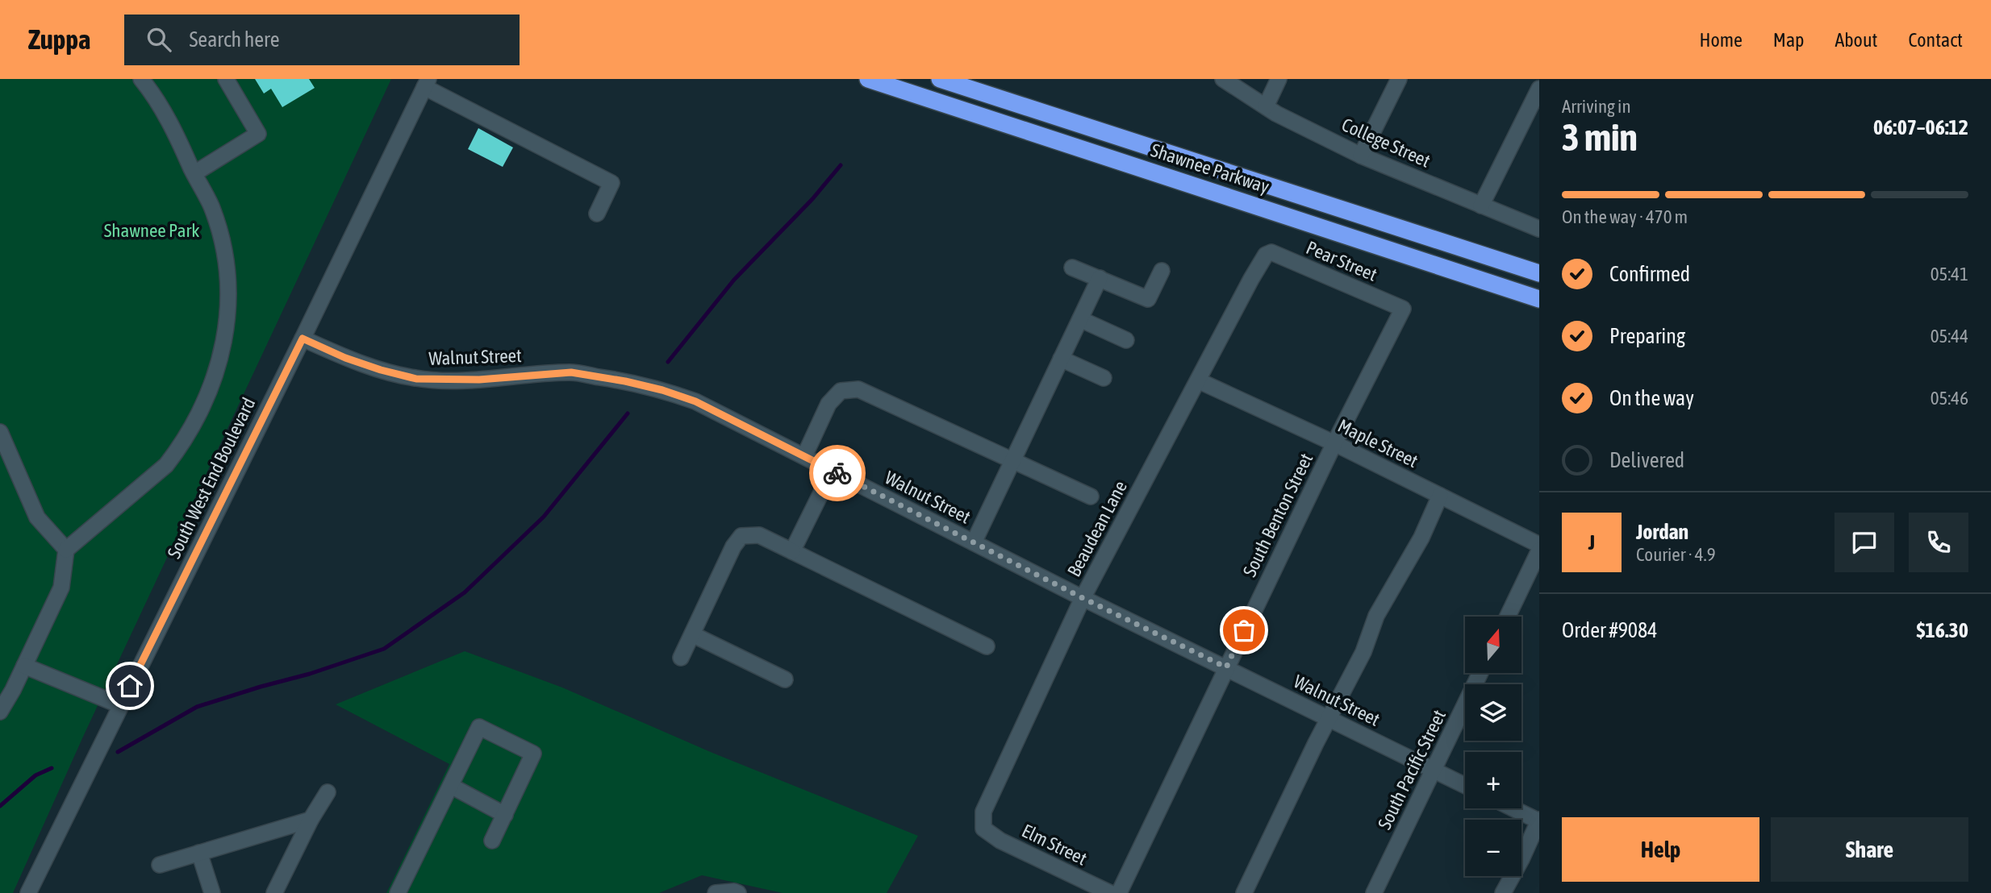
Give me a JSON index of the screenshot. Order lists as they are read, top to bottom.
{
  "streets": {
    "highway": ["Shawnee Parkway"],
    "street": [
      "College Street",
      "Pear Street",
      "Walnut Street",
      "Maple Street",
      "South West End Boulevard",
      "South Benton Street",
      "Beaudean Lane",
      "South Pacific Street",
      "Elm Street"
    ]
  },
  "crossings": [
    ["Pear Street", "South Benton Street"],
    ["Pear Street", "Beaudean Lane"],
    ["Walnut Street", "South West End Boulevard"],
    ["Walnut Street", "South Benton Street"],
    ["Walnut Street", "Beaudean Lane"],
    ["Walnut Street", "South Pacific Street"],
    ["Maple Street", "South Benton Street"],
    ["Maple Street", "Beaudean Lane"],
    ["Beaudean Lane", "Elm Street"]
  ],
  "parks": ["Shawnee Park"],
  "north": "top",
  "page": {
    "header": "Zuppa",
    "search": "Search here",
    "nav": [
      "Home",
      "Map",
      "About",
      "Contact"
    ],
    "heading": ["3 min", "Arriving in", "06:07–06:12"],
    "panel": [
      "Jordan",
      "Courier · 4.9",
      "Order #9084",
      "$16.30"
    ],
    "bar": "On the way · 470 m",
    "list": [
      ["Confirmed", "05:41"],
      ["Preparing", "05:44"],
      ["On the way", "05:46"],
      "Delivered"
    ],
    "round": "J",
    "map_buttons": ["+", "−"],
    "buttons": ["Help", "Share"]
  }
}
